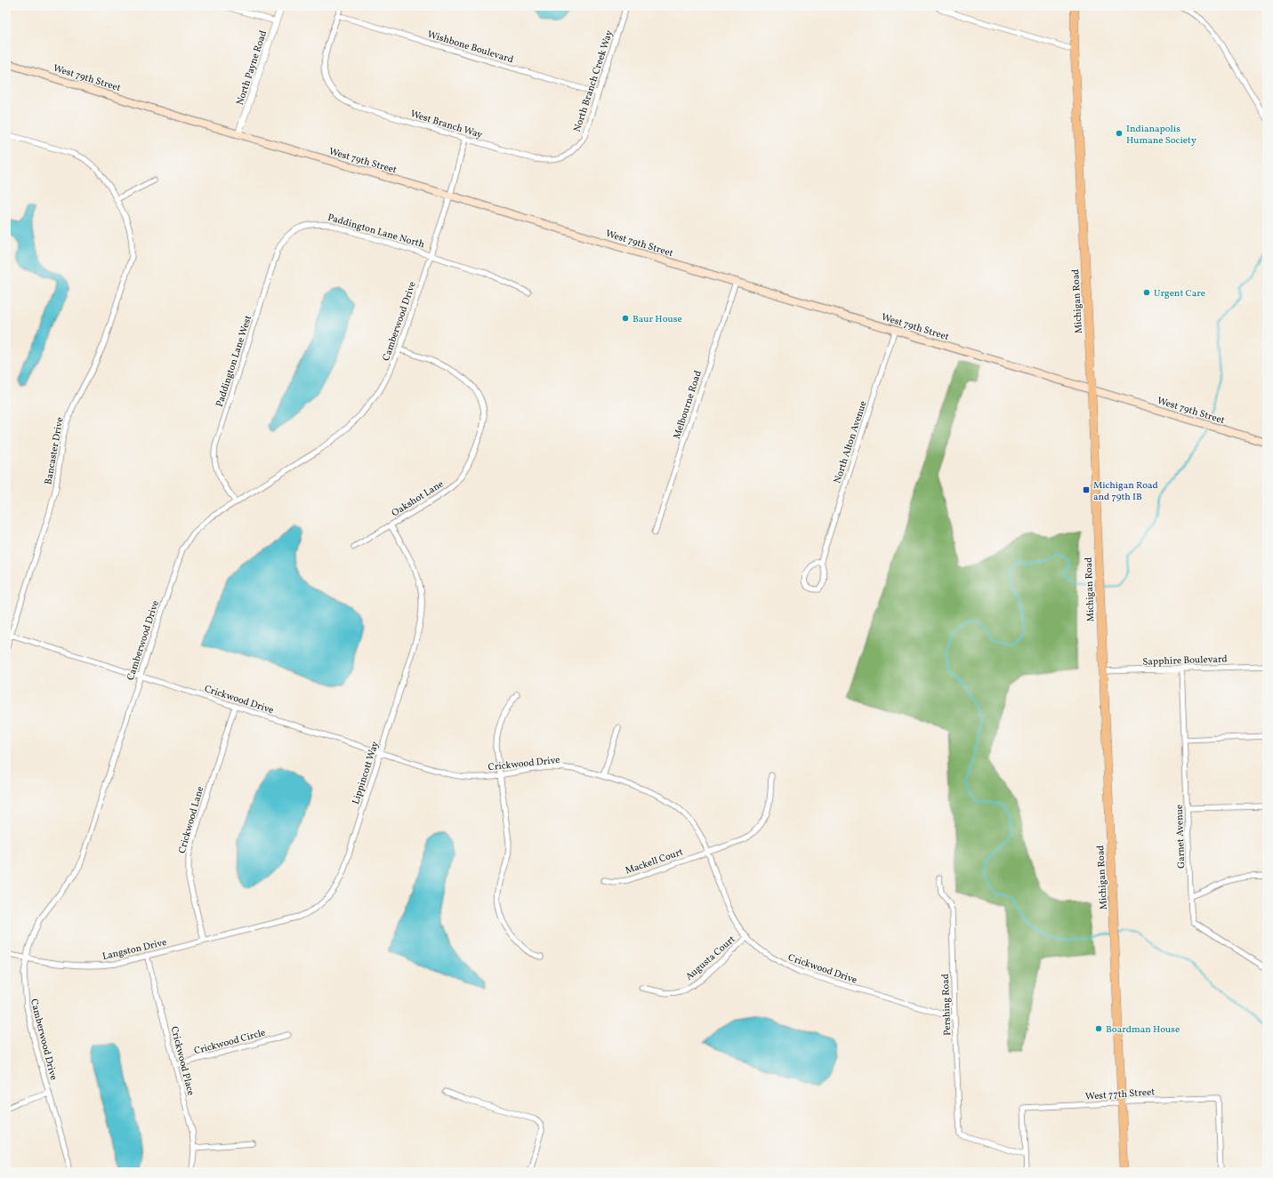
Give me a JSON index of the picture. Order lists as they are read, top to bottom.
{
  "streets": {
    "main road": ["West 79th Street", "Michigan Road"],
    "street": [
      "Wishbone Boulevard",
      "North Payne Road",
      "North Branch Creek Way",
      "West Branch Way",
      "Paddington Lane North",
      "Camberwood Drive",
      "Paddington Lane West",
      "Melbourne Road",
      "North Alton Avenue",
      "Bancaster Drive",
      "Oakshot Lane",
      "Sapphire Boulevard",
      "Crickwood Drive",
      "Lippincott Way",
      "Crickwood Lane",
      "Garnet Avenue",
      "Mackell Court",
      "Langston Drive",
      "Augusta Court",
      "Pershing Road",
      "Crickwood Circle",
      "Crickwood Place",
      "West 77th Street"
    ]
  },
  "crossings": [
    ["Wishbone Boulevard", "North Branch Creek Way"],
    ["Wishbone Boulevard", "West Branch Way"],
    ["North Payne Road", "West 79th Street"],
    ["West 79th Street", "Michigan Road"],
    ["West 79th Street", "Camberwood Drive"],
    ["West 79th Street", "Melbourne Road"],
    ["West 79th Street", "North Alton Avenue"],
    ["North Branch Creek Way", "West Branch Way"],
    ["West Branch Way", "Camberwood Drive"],
    ["Paddington Lane North", "Camberwood Drive"],
    ["Paddington Lane North", "Paddington Lane West"],
    ["Michigan Road", "Sapphire Boulevard"],
    ["Michigan Road", "West 77th Street"],
    ["Camberwood Drive", "Paddington Lane West"],
    ["Camberwood Drive", "Oakshot Lane"],
    ["Camberwood Drive", "Crickwood Drive"],
    ["Camberwood Drive", "Langston Drive"],
    ["Bancaster Drive", "Crickwood Drive"],
    ["Oakshot Lane", "Lippincott Way"],
    ["Sapphire Boulevard", "Garnet Avenue"],
    ["Crickwood Drive", "Lippincott Way"],
    ["Crickwood Drive", "Crickwood Lane"],
    ["Crickwood Drive", "Mackell Court"],
    ["Crickwood Drive", "Augusta Court"],
    ["Crickwood Drive", "Pershing Road"],
    ["Lippincott Way", "Crickwood Lane"],
    ["Lippincott Way", "Langston Drive"],
    ["Crickwood Lane", "Langston Drive"],
    ["Langston Drive", "Crickwood Place"],
    ["Pershing Road", "West 77th Street"],
    ["Crickwood Circle", "Crickwood Place"]
  ],
  "places": {
    "other": [
      "Indianapolis Humane Society",
      "Urgent Care",
      "Baur House",
      "Boardman House"
    ],
    "transit": ["Michigan Road and 79th IB"]
  }
}
